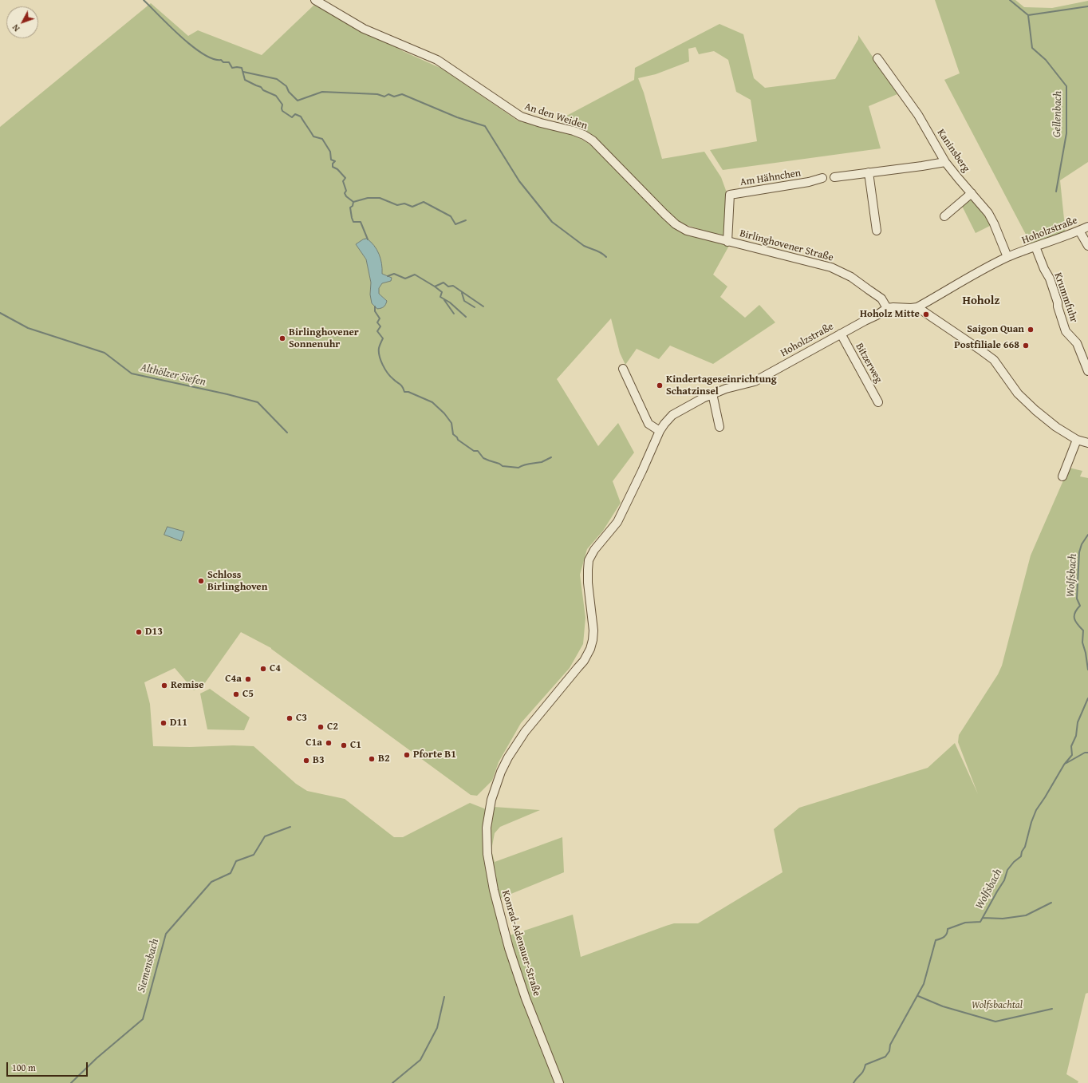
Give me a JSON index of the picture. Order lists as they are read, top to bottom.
{
  "streets": {
    "street": [
      "An den Weiden",
      "Kaninsberg",
      "Am Hähnchen",
      "Hoholzstraße",
      "Birlinghovener Straße",
      "Krummfuhr",
      "Bitzerweg",
      "Konrad-Adenauer-Straße"
    ]
  },
  "crossings": [
    ["An den Weiden", "Am Hähnchen"],
    ["An den Weiden", "Birlinghovener Straße"],
    ["Kaninsberg", "Hoholzstraße"],
    ["Am Hähnchen", "Birlinghovener Straße"],
    ["Hoholzstraße", "Birlinghovener Straße"],
    ["Hoholzstraße", "Krummfuhr"],
    ["Hoholzstraße", "Bitzerweg"],
    ["Hoholzstraße", "Konrad-Adenauer-Straße"]
  ],
  "districts": ["Hoholz"],
  "water": [
    "Gellenbach",
    "Althölzer Siefen",
    "Wolfsbach",
    "Siemensbach"
  ],
  "parks": ["Wolfsbachtal"],
  "places": [
    "Hoholz Mitte",
    "Saigon Quan",
    "Birlinghovener Sonnenuhr",
    "Postfiliale 668",
    "Kindertageseinrichtung Schatzinsel",
    "Schloss Birlinghoven",
    "D13",
    "C4",
    "C4a",
    "Remise",
    "C5",
    "C3",
    "D11",
    "C2",
    "C1a",
    "C1",
    "Pforte B1",
    "B2",
    "B3"
  ],
  "scale_bar": "100 m",
  "north": "bottom left"
}
